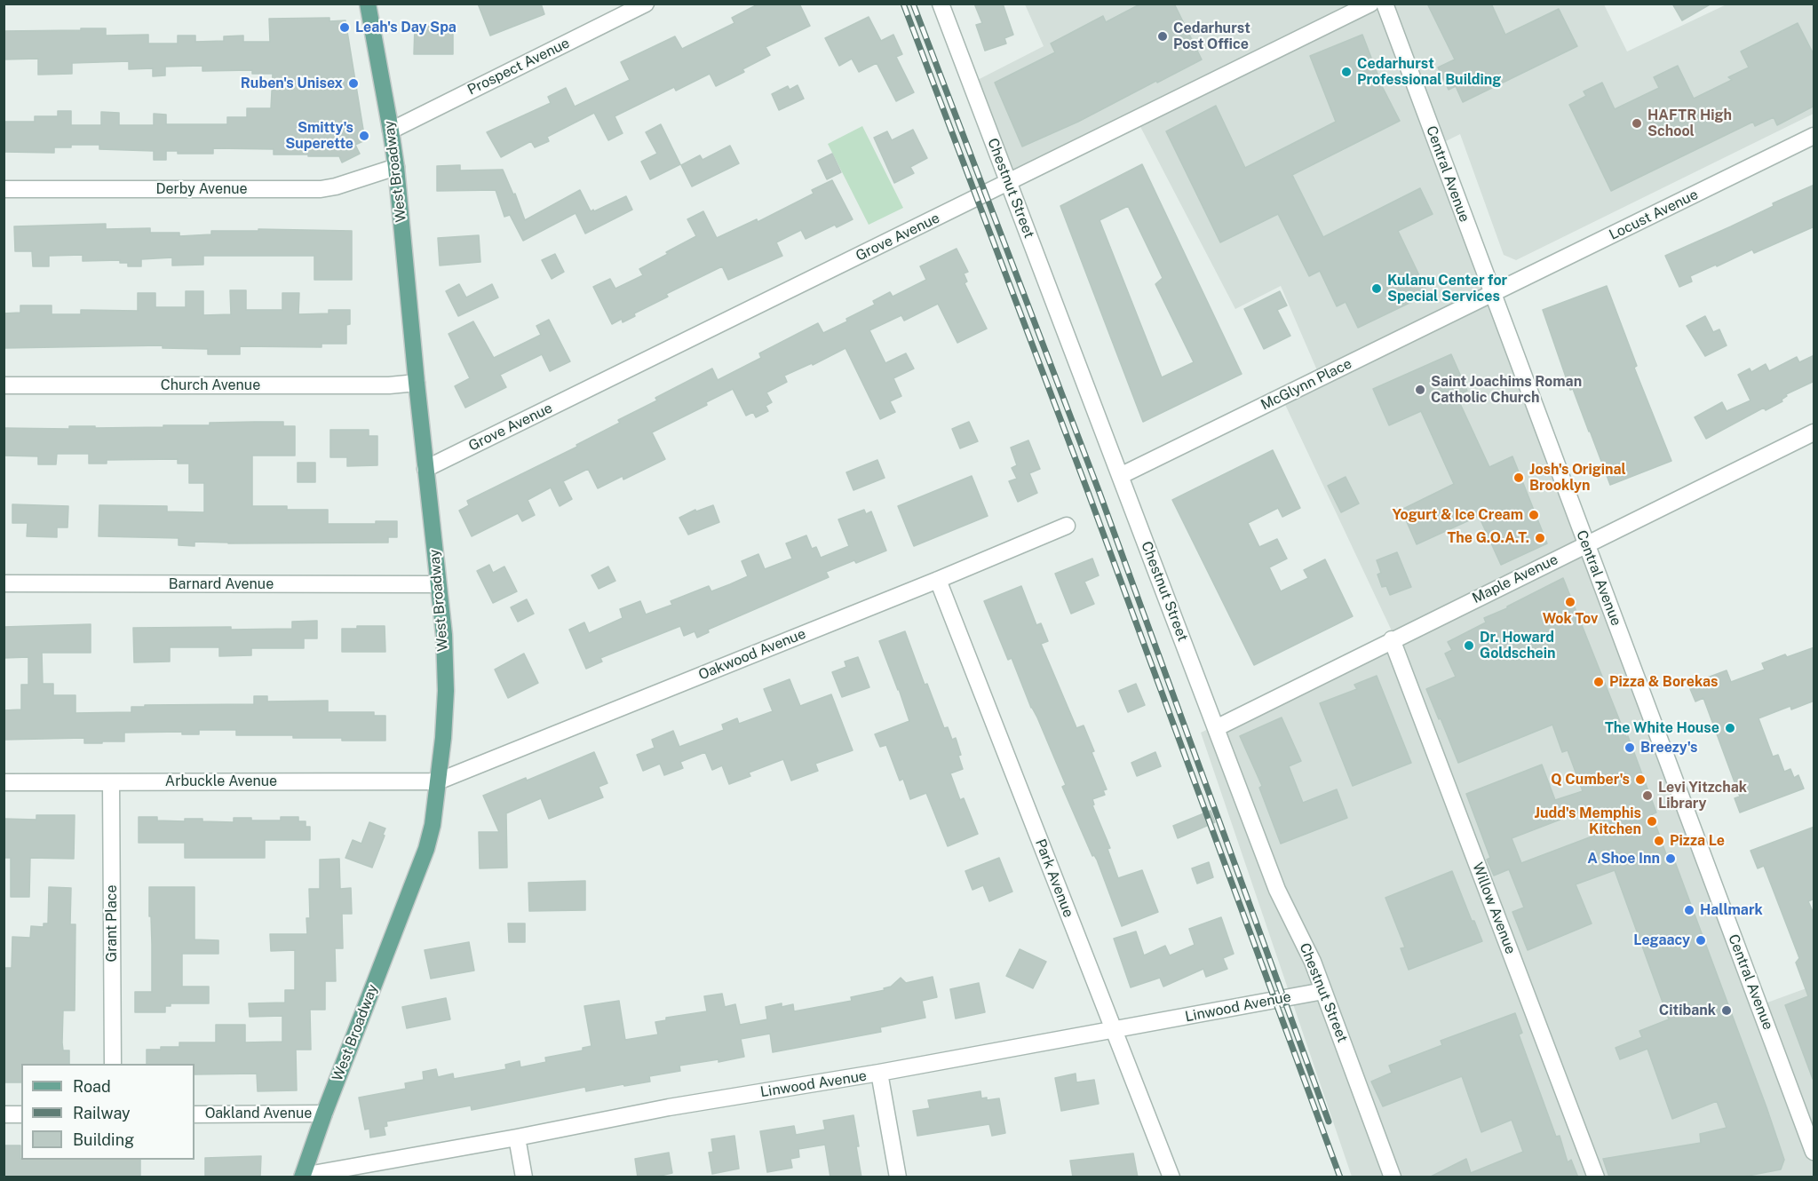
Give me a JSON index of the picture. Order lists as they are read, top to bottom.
{
  "streets": {
    "main road": ["West Broadway"],
    "street": [
      "Prospect Avenue",
      "Central Avenue",
      "Chestnut Street",
      "Derby Avenue",
      "Locust Avenue",
      "Grove Avenue",
      "McGlynn Place",
      "Church Avenue",
      "Maple Avenue",
      "Barnard Avenue",
      "Oakwood Avenue",
      "Arbuckle Avenue",
      "Park Avenue",
      "Willow Avenue",
      "Grant Place",
      "Linwood Avenue",
      "Oakland Avenue"
    ]
  },
  "crossings": [
    ["Prospect Avenue", "West Broadway"],
    ["West Broadway", "Derby Avenue"],
    ["West Broadway", "Grove Avenue"],
    ["West Broadway", "Church Avenue"],
    ["West Broadway", "Barnard Avenue"],
    ["West Broadway", "Oakwood Avenue"],
    ["West Broadway", "Arbuckle Avenue"],
    ["West Broadway", "Linwood Avenue"],
    ["West Broadway", "Oakland Avenue"],
    ["Central Avenue", "Locust Avenue"],
    ["Central Avenue", "McGlynn Place"],
    ["Central Avenue", "Maple Avenue"],
    ["Chestnut Street", "Grove Avenue"],
    ["Chestnut Street", "McGlynn Place"],
    ["Chestnut Street", "Maple Avenue"],
    ["Chestnut Street", "Linwood Avenue"],
    ["Locust Avenue", "McGlynn Place"],
    ["Maple Avenue", "Willow Avenue"],
    ["Oakwood Avenue", "Arbuckle Avenue"],
    ["Oakwood Avenue", "Park Avenue"],
    ["Arbuckle Avenue", "Grant Place"],
    ["Park Avenue", "Linwood Avenue"]
  ],
  "places": [
    "Leah's Day Spa",
    "Cedarhurst Post Office",
    "Cedarhurst Professional Building",
    "Ruben's Unisex",
    "HAFTR High School",
    "Smitty's Superette",
    "Kulanu Center for Special Services",
    "Saint Joachims Roman Catholic Church",
    "Josh's Original Brooklyn",
    "Yogurt & Ice Cream",
    "The G.O.A.T.",
    "Wok Tov",
    "Dr. Howard Goldschein",
    "Pizza & Borekas",
    "The White House",
    "Breezy's",
    "Q Cumber's",
    "Levi Yitzchak Library",
    "Judd's Memphis Kitchen",
    "Pizza Le",
    "A Shoe Inn",
    "Hallmark",
    "Legaacy",
    "Citibank"
  ],
  "legend": ["Road", "Railway", "Building"]
}
